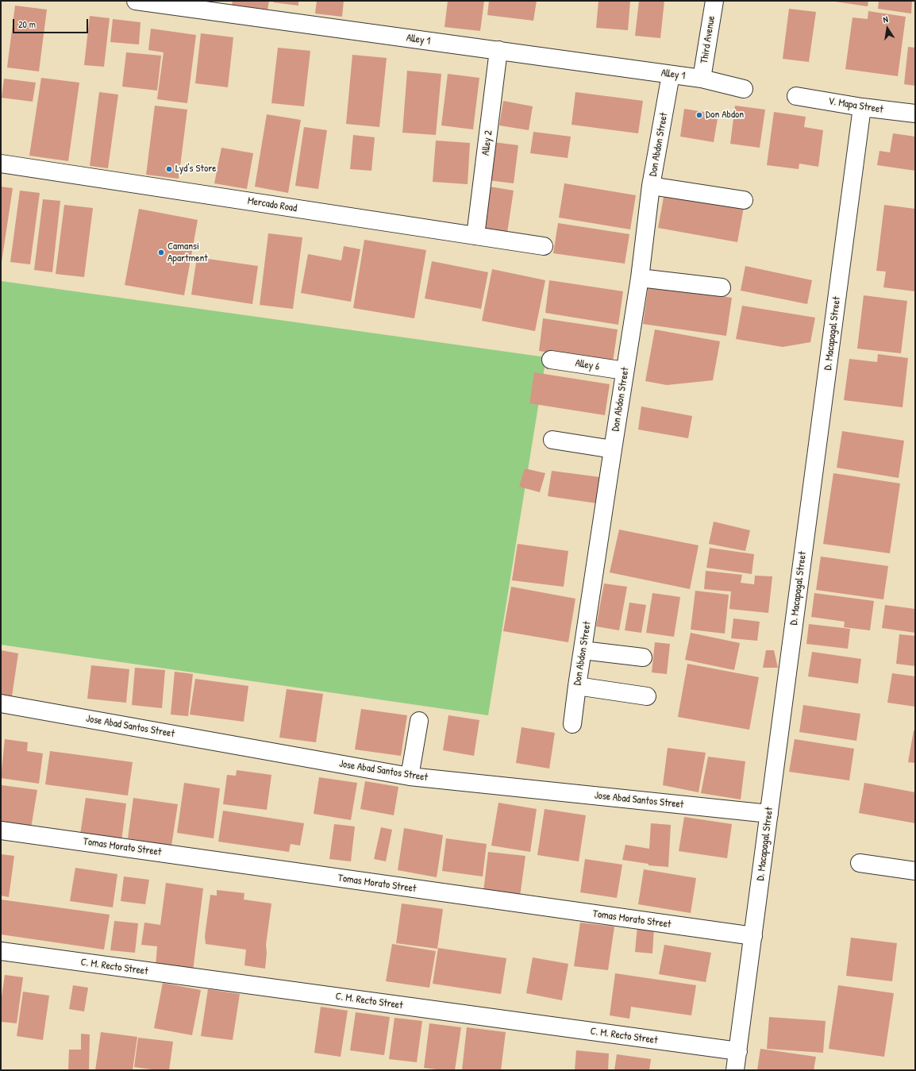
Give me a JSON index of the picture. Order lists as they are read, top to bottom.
{
  "streets": {
    "street": [
      "Alley 1",
      "Third Avenue",
      "V. Mapa Street",
      "Alley 2",
      "Don Abdon Street",
      "Mercado Road",
      "D. Macapagal Street",
      "Alley 6",
      "Jose Abad Santos Street",
      "Tomas Morato Street",
      "C. M. Recto Street"
    ]
  },
  "crossings": [
    ["Alley 1", "Third Avenue"],
    ["Alley 1", "Alley 2"],
    ["Alley 1", "Don Abdon Street"],
    ["V. Mapa Street", "D. Macapagal Street"],
    ["Alley 2", "Mercado Road"],
    ["Don Abdon Street", "Alley 6"],
    ["D. Macapagal Street", "Jose Abad Santos Street"],
    ["D. Macapagal Street", "Tomas Morato Street"],
    ["D. Macapagal Street", "C. M. Recto Street"]
  ],
  "places": ["Don Abdon", "Lyd's Store", "Camansi Apartment"],
  "scale_bar": "20 m",
  "north": "top"
}
